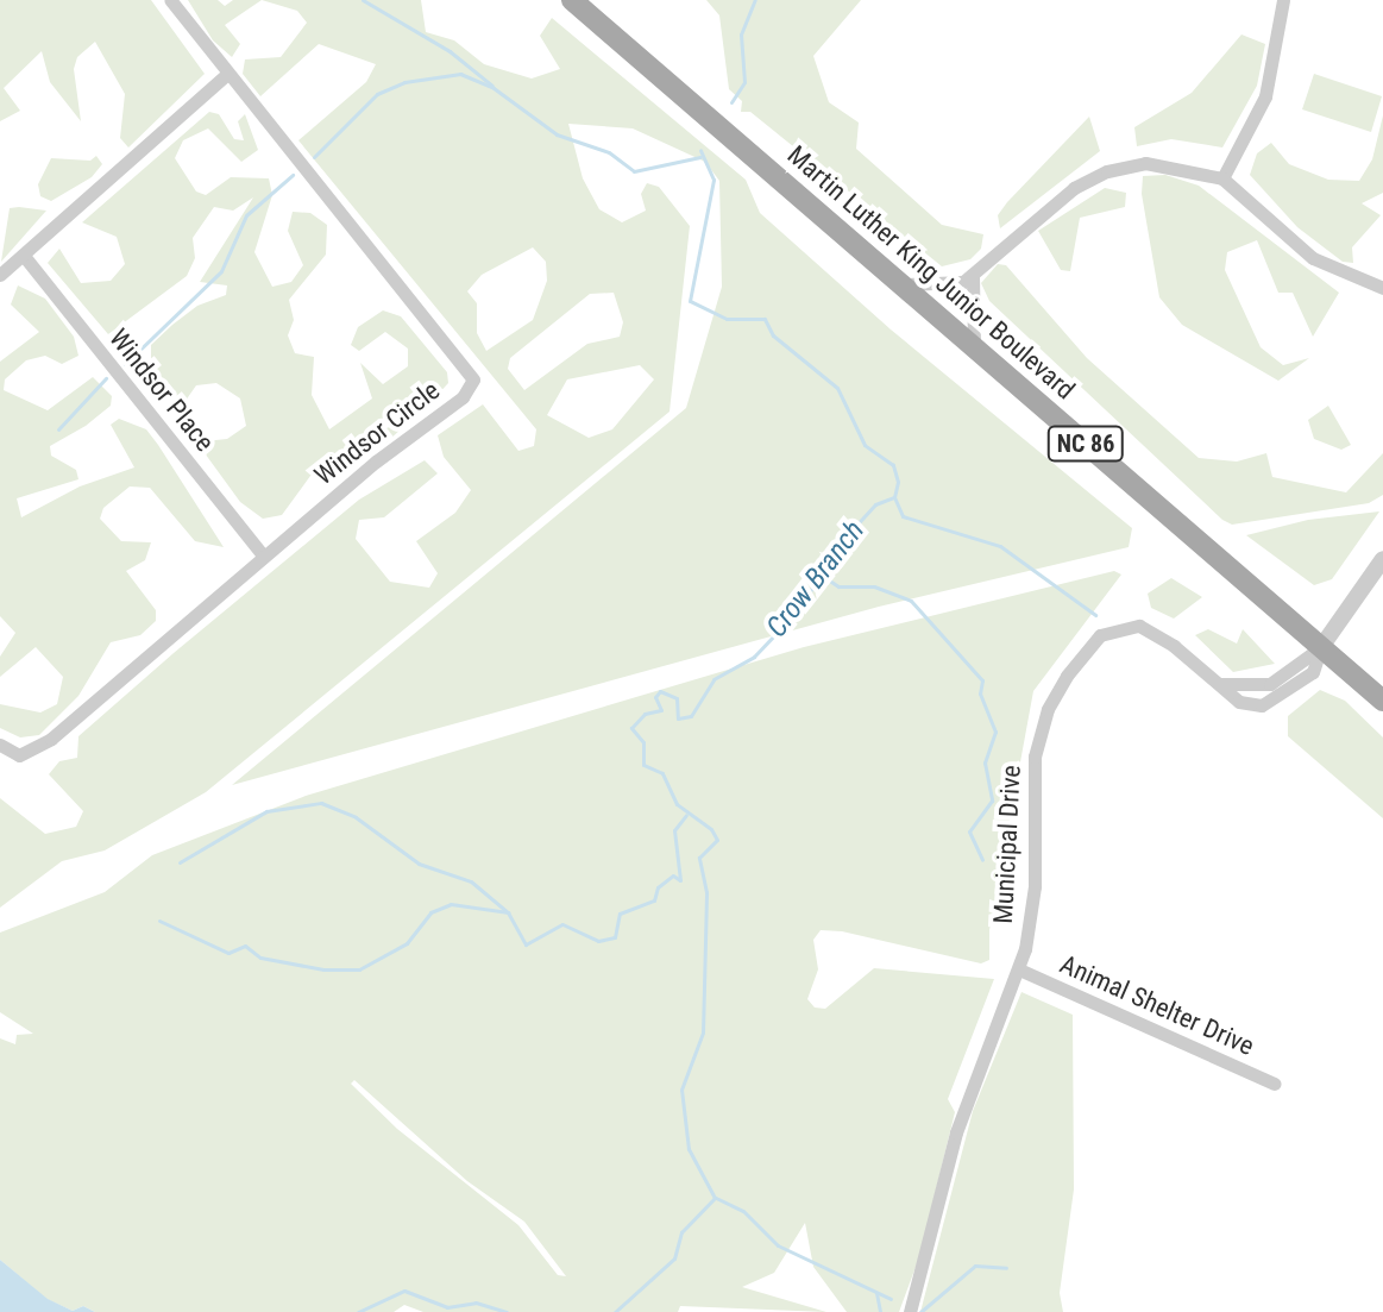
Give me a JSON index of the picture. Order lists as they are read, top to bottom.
{
  "streets": {
    "main road": ["Martin Luther King Junior Boulevard", "NC 86"],
    "street": [
      "Windsor Place",
      "Windsor Circle",
      "Municipal Drive",
      "Animal Shelter Drive"
    ]
  },
  "crossings": [
    ["Martin Luther King Junior Boulevard", "Municipal Drive"],
    ["Windsor Place", "Windsor Circle"],
    ["Municipal Drive", "Animal Shelter Drive"]
  ],
  "water": ["Crow Branch"]
}
